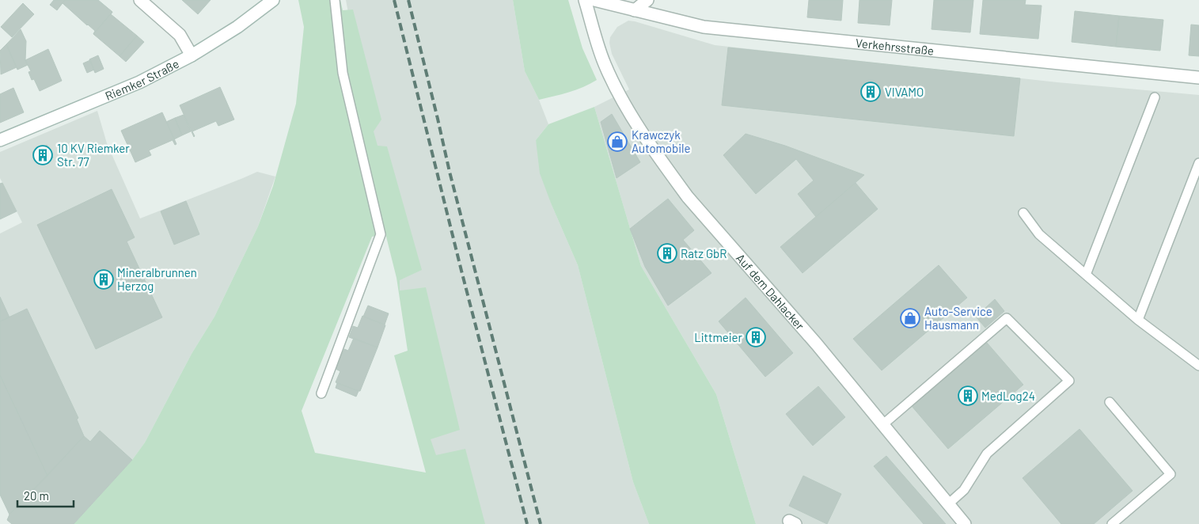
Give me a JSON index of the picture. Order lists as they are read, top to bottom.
{
  "streets": {
    "street": ["Verkehrsstraße", "Riemker Straße", "Auf dem Dahlacker"]
  },
  "places": {
    "building": [
      "VIVAMO",
      "10 KV Riemker Str. 77",
      "Ratz GbR",
      "Mineralbrunnen Herzog",
      "Littmeier",
      "MedLog24"
    ],
    "shop": ["Krawczyk Automobile", "Auto-Service Hausmann"]
  },
  "scale_bar": "20 m"
}
